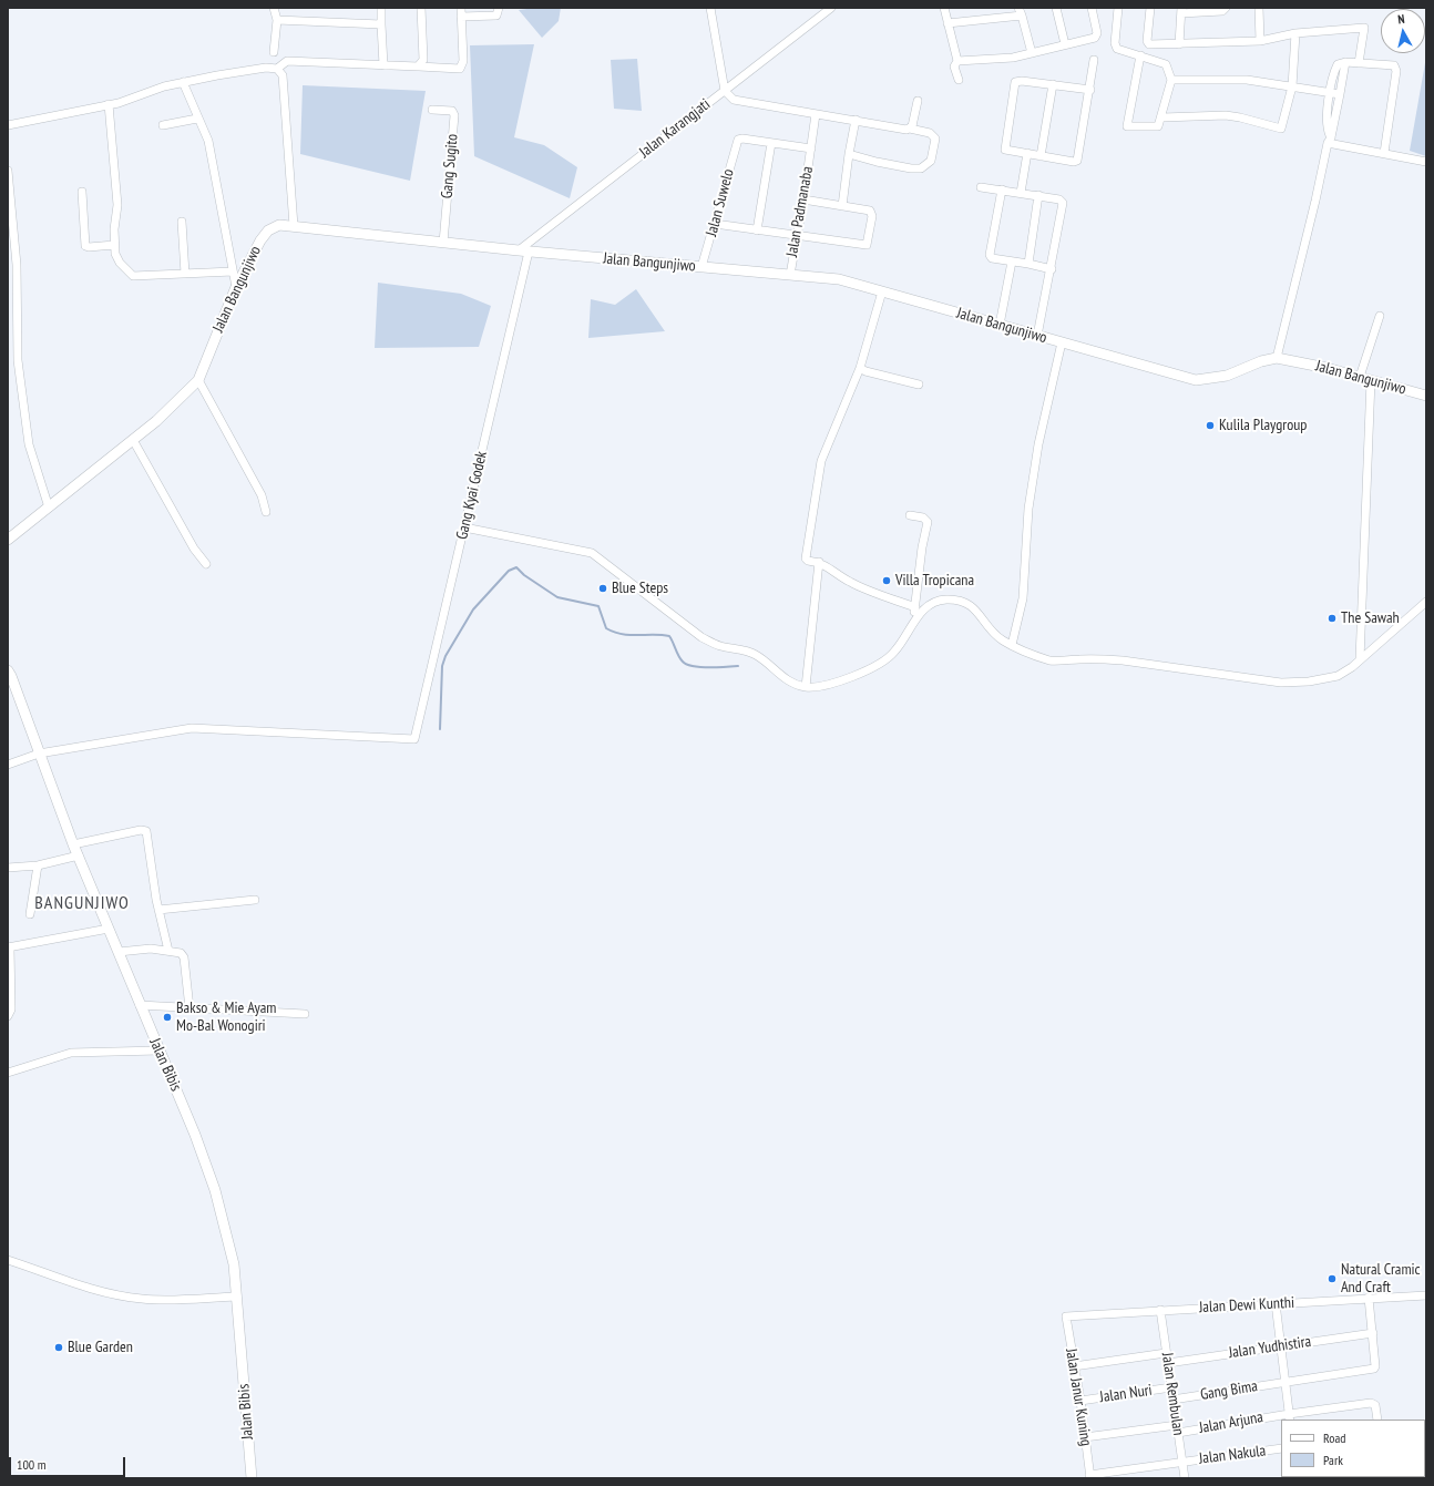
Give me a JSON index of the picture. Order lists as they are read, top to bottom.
{
  "streets": {
    "main road": ["Jalan Bangunjiwo", "Jalan Bibis"],
    "street": [
      "Jalan Karangjati",
      "Gang Sugito",
      "Jalan Suwelo",
      "Jalan Padmanaba",
      "Gang Kyai Godek",
      "Jalan Dewi Kunthi",
      "Jalan Yudhistira",
      "Gang Bima",
      "Jalan Nuri",
      "Jalan Rembulan",
      "Jalan Janur Kuning",
      "Jalan Arjuna",
      "Jalan Nakula"
    ]
  },
  "crossings": [
    ["Jalan Karangjati", "Jalan Bangunjiwo"],
    ["Jalan Karangjati", "Gang Kyai Godek"],
    ["Gang Sugito", "Jalan Bangunjiwo"],
    ["Jalan Suwelo", "Jalan Bangunjiwo"],
    ["Jalan Padmanaba", "Jalan Bangunjiwo"],
    ["Jalan Bangunjiwo", "Gang Kyai Godek"],
    ["Gang Kyai Godek", "Jalan Bibis"],
    ["Jalan Dewi Kunthi", "Jalan Rembulan"],
    ["Jalan Dewi Kunthi", "Jalan Janur Kuning"],
    ["Jalan Yudhistira", "Gang Bima"],
    ["Jalan Yudhistira", "Jalan Rembulan"],
    ["Gang Bima", "Jalan Rembulan"],
    ["Jalan Nuri", "Jalan Rembulan"],
    ["Jalan Nuri", "Jalan Janur Kuning"],
    ["Jalan Rembulan", "Jalan Arjuna"],
    ["Jalan Rembulan", "Jalan Nakula"],
    ["Jalan Janur Kuning", "Jalan Arjuna"],
    ["Jalan Janur Kuning", "Jalan Nakula"]
  ],
  "districts": ["BANGUNJIWO"],
  "places": [
    "Kulila Playgroup",
    "Villa Tropicana",
    "Blue Steps",
    "The Sawah",
    "Bakso & Mie Ayam Mo-Bal Wonogiri",
    "Natural Cramic And Craft",
    "Blue Garden"
  ],
  "legend": ["Road", "Park"],
  "scale_bar": "100 m",
  "north": "top"
}
